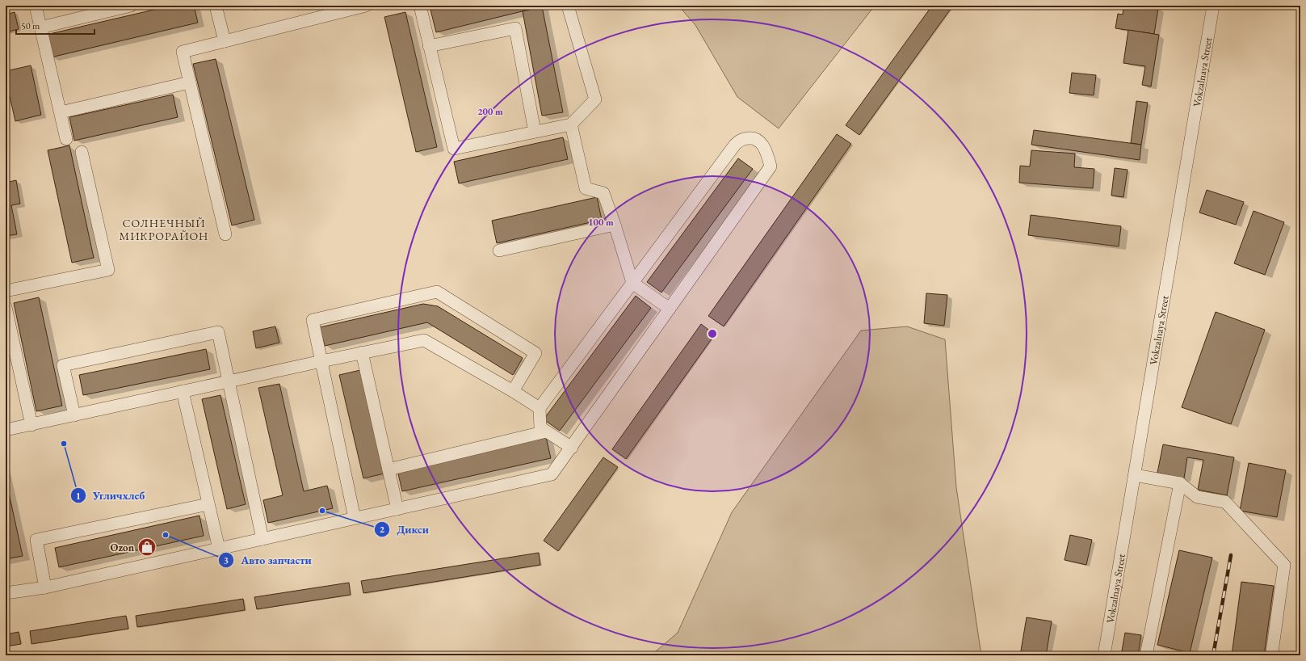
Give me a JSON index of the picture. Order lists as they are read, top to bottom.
{
  "streets": {
    "street": ["Vokzalnaya Street"]
  },
  "districts": ["СОЛНЕЧНЫЙ МИКРОРАЙОН"],
  "places": {
    "other": ["Угличхлеб", "Дикси", "Авто запчасти"],
    "shop": ["Ozon"]
  },
  "scale_bar": "50 m",
  "rings": ["200 m", "100 m"]
}
